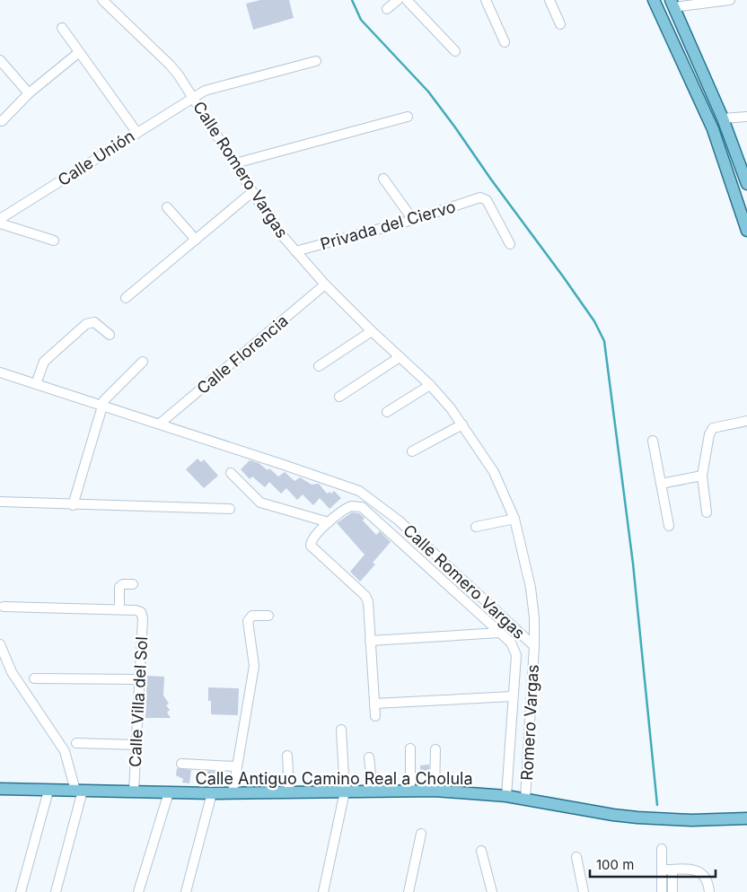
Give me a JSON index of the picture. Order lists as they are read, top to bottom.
{
  "streets": {
    "main road": ["Calle Antiguo Camino Real a Cholula"],
    "street": [
      "Calle Unión",
      "Calle Romero Vargas",
      "Privada del Ciervo",
      "Calle Florencia",
      "Calle Villa del Sol",
      "Romero Vargas"
    ]
  },
  "crossings": [
    ["Calle Unión", "Calle Romero Vargas"],
    ["Calle Romero Vargas", "Privada del Ciervo"],
    ["Calle Romero Vargas", "Calle Florencia"],
    ["Calle Romero Vargas", "Romero Vargas"],
    ["Calle Villa del Sol", "Calle Antiguo Camino Real a Cholula"],
    ["Romero Vargas", "Calle Antiguo Camino Real a Cholula"]
  ],
  "scale_bar": "100 m"
}
